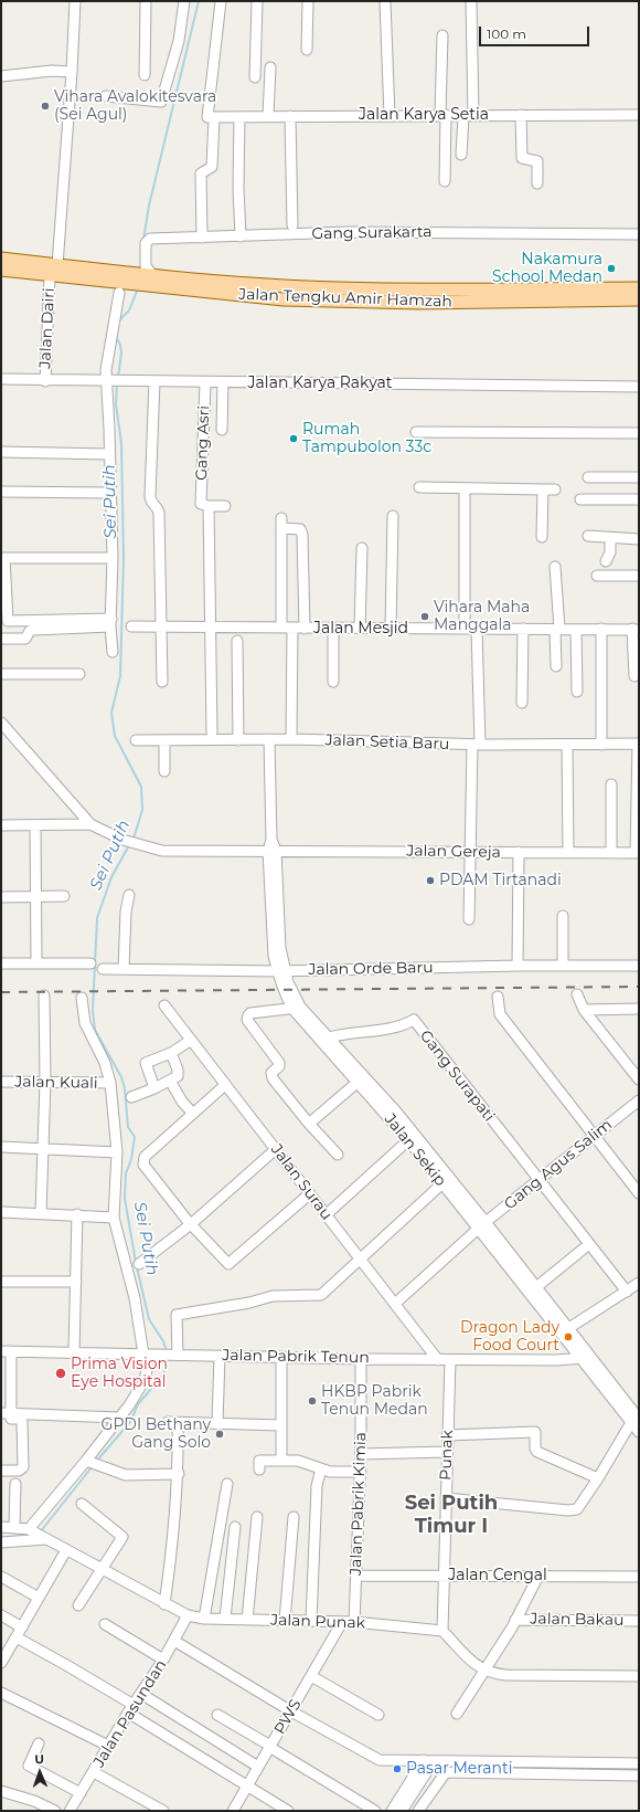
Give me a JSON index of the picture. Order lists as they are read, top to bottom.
{
  "streets": {
    "main road": ["Jalan Tengku Amir Hamzah"],
    "street": [
      "Jalan Karya Setia",
      "Gang Surakarta",
      "Jalan Dairi",
      "Jalan Karya Rakyat",
      "Gang Asri",
      "Jalan Mesjid",
      "Jalan Setia Baru",
      "Jalan Gereja",
      "Jalan Orde Baru",
      "Gang Surapati",
      "Jalan Kuali",
      "Jalan Sekip",
      "Gang Agus Salim",
      "Jalan Surau",
      "Jalan Pabrik Tenun",
      "Punak",
      "Jalan Pabrik Kimia",
      "Jalan Cengal",
      "Jalan Bakau",
      "Jalan Punak",
      "Jalan Pasundan",
      "PWS"
    ]
  },
  "crossings": [
    ["Gang Surakarta", "Jalan Tengku Amir Hamzah"],
    ["Jalan Tengku Amir Hamzah", "Jalan Dairi"],
    ["Jalan Dairi", "Jalan Karya Rakyat"],
    ["Jalan Karya Rakyat", "Gang Asri"],
    ["Gang Asri", "Jalan Mesjid"],
    ["Jalan Setia Baru", "Jalan Sekip"],
    ["Jalan Gereja", "Jalan Sekip"],
    ["Jalan Orde Baru", "Jalan Sekip"],
    ["Gang Surapati", "Jalan Sekip"],
    ["Gang Surapati", "Gang Agus Salim"],
    ["Jalan Sekip", "Gang Agus Salim"],
    ["Jalan Sekip", "Jalan Pabrik Tenun"],
    ["Gang Agus Salim", "Jalan Surau"],
    ["Jalan Surau", "Jalan Pabrik Tenun"],
    ["Jalan Pabrik Tenun", "Punak"],
    ["Jalan Pabrik Tenun", "Jalan Pabrik Kimia"],
    ["Punak", "Jalan Cengal"],
    ["Punak", "Jalan Punak"],
    ["Jalan Pabrik Kimia", "Jalan Cengal"],
    ["Jalan Pabrik Kimia", "Jalan Punak"],
    ["Jalan Punak", "Jalan Pasundan"],
    ["Jalan Punak", "PWS"]
  ],
  "districts": ["Sei Putih Timur I"],
  "water": ["Sei Putih"],
  "places": [
    "Vihara Avalokitesvara (Sei Agul)",
    "Nakamura School Medan",
    "Rumah Tampubolon 33c",
    "Vihara Maha Manggala",
    "PDAM Tirtanadi",
    "Dragon Lady Food Court",
    "Prima Vision Eye Hospital",
    "HKBP Pabrik Tenun Medan",
    "GPDI Bethany Gang Solo",
    "Pasar Meranti"
  ],
  "scale_bar": "100 m",
  "north": "top"
}
